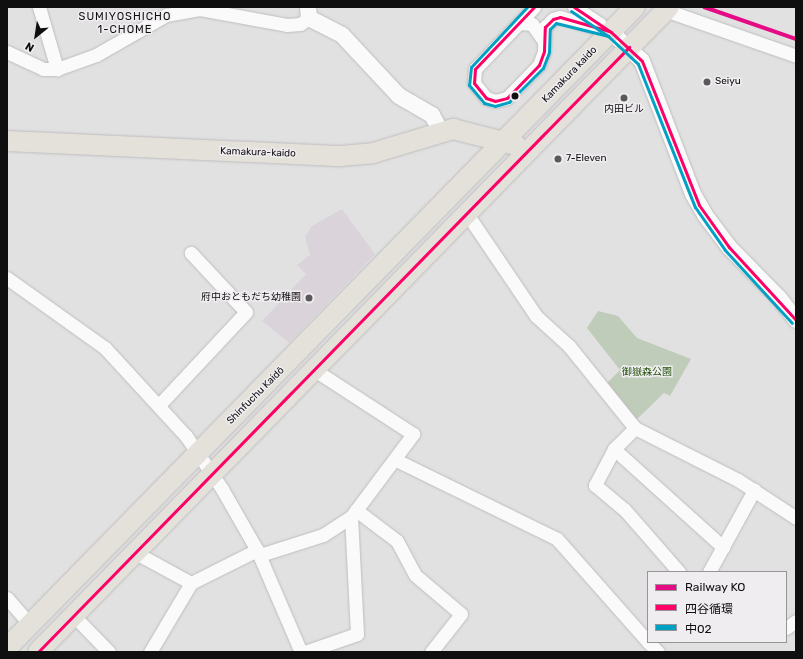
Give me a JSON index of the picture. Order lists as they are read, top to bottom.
{
  "streets": {
    "main road": ["Kamakura kaido", "Kamakura-kaido", "Shinfuchu Kaidō"]
  },
  "crossings": [
    ["Kamakura kaido", "Kamakura-kaido"],
    ["Kamakura kaido", "Shinfuchu Kaidō"],
    ["Kamakura-kaido", "Shinfuchu Kaidō"]
  ],
  "districts": ["SUMIYOSHICHO 1-CHOME"],
  "parks": ["御嶽森公園"],
  "places": [
    "Seiyu",
    "内田ビル",
    "7-Eleven",
    "府中おともだち幼稚園"
  ],
  "lines": ["rail line KO", "transit line 四谷循環", "transit line 中02"],
  "legend": ["Railway KO", "四谷循環", "中02"],
  "north": "bottom left"
}
